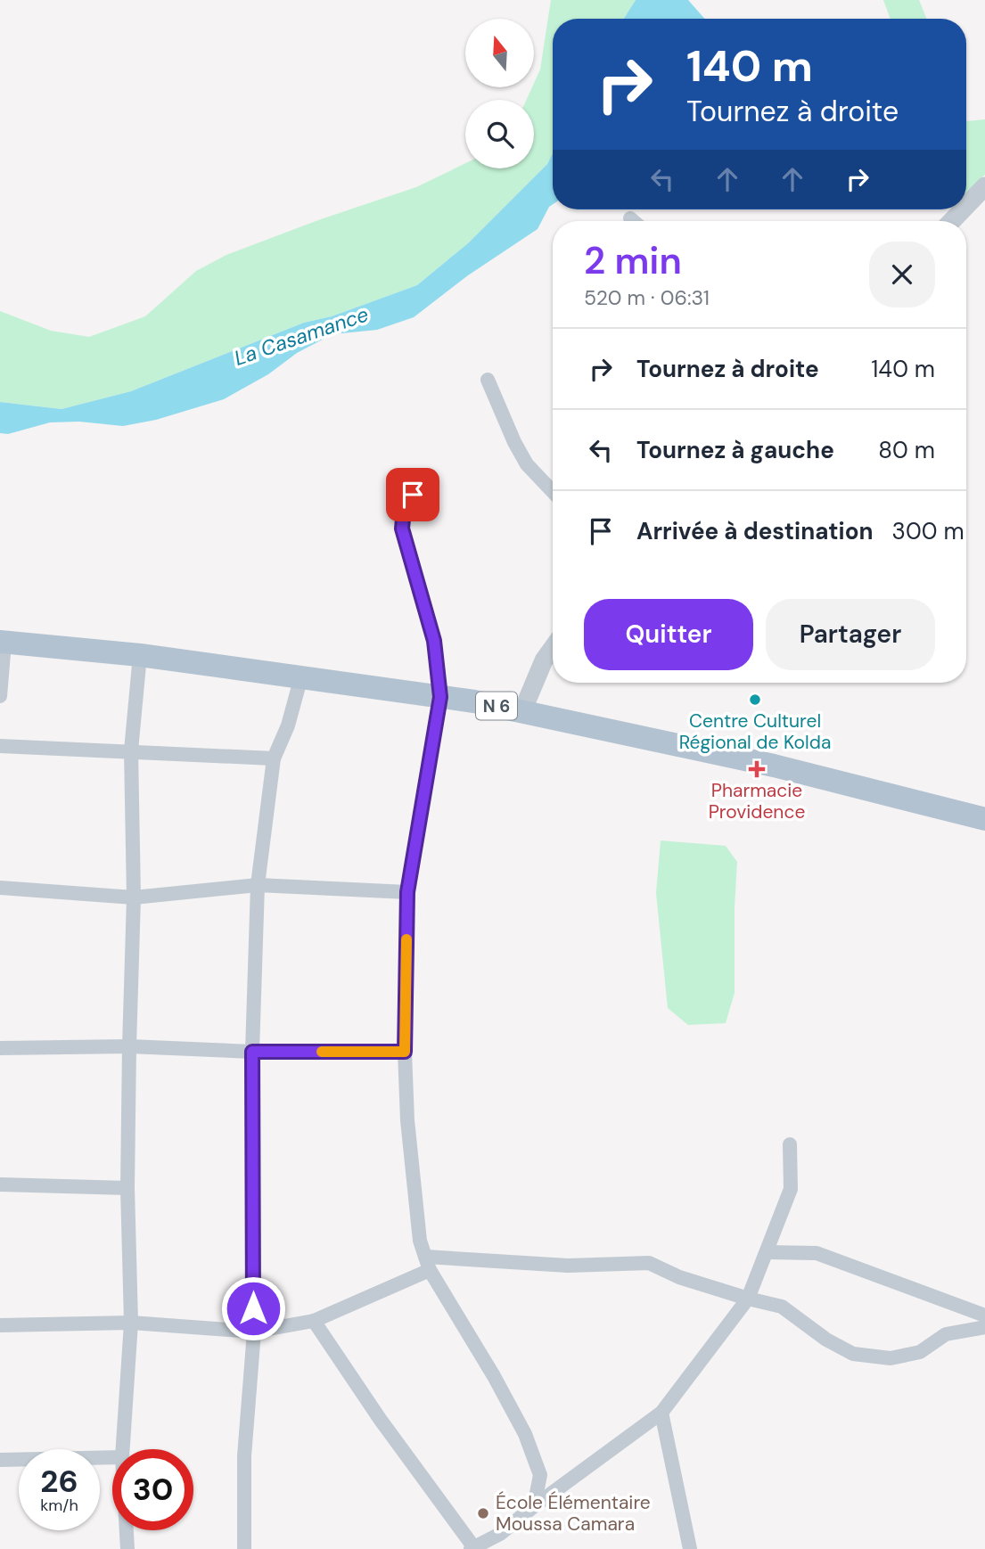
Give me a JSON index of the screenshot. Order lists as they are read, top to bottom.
{
  "streets": {
    "main road": ["N 6"]
  },
  "water": ["La Casamance"],
  "places": {
    "other": ["Centre Culturel Régional de Kolda", "École Élémentaire Moussa Camara"],
    "health": ["Pharmacie Providence"]
  },
  "north": "top",
  "page": {
    "turn": ["140 m", "Tournez à droite"],
    "heading": ["2 min", "520 m · 06:31"],
    "list": [
      {
        "name": "Tournez à droite",
        "value": "140 m"
      },
      {
        "name": "Tournez à gauche",
        "value": "80 m"
      },
      {
        "name": "Arrivée à destination",
        "value": "300 m"
      }
    ],
    "buttons": ["Quitter", "Partager"],
    "speed": "26 km/h",
    "limit": "30"
  }
}
